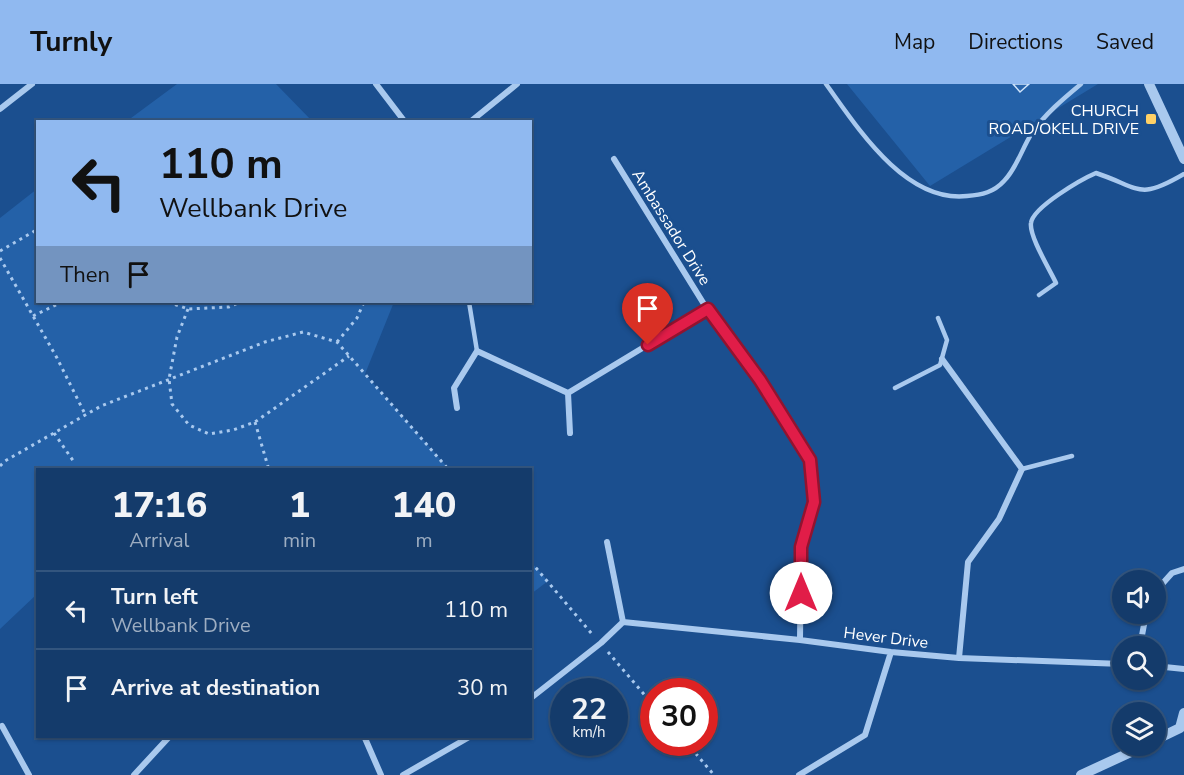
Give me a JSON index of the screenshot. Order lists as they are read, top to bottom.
{
  "streets": {
    "street": ["Ambassador Drive", "Hever Drive"]
  },
  "crossings": [
    ["Ambassador Drive", "Hever Drive"]
  ],
  "places": {
    "transit": ["CHURCH ROAD/OKELL DRIVE"]
  },
  "page": {
    "header": "Turnly",
    "nav": ["Map", "Directions", "Saved"],
    "turn": ["110 m", "Wellbank Drive"],
    "then": "Then",
    "eta": [
      "17:16",
      "Arrival",
      "1",
      "min",
      "140",
      "m"
    ],
    "list": [
      {
        "name": "Turn left",
        "note": "Wellbank Drive",
        "value": "110 m"
      },
      {
        "name": "Arrive at destination",
        "value": "30 m"
      }
    ],
    "speed": "22 km/h",
    "limit": "30"
  }
}
